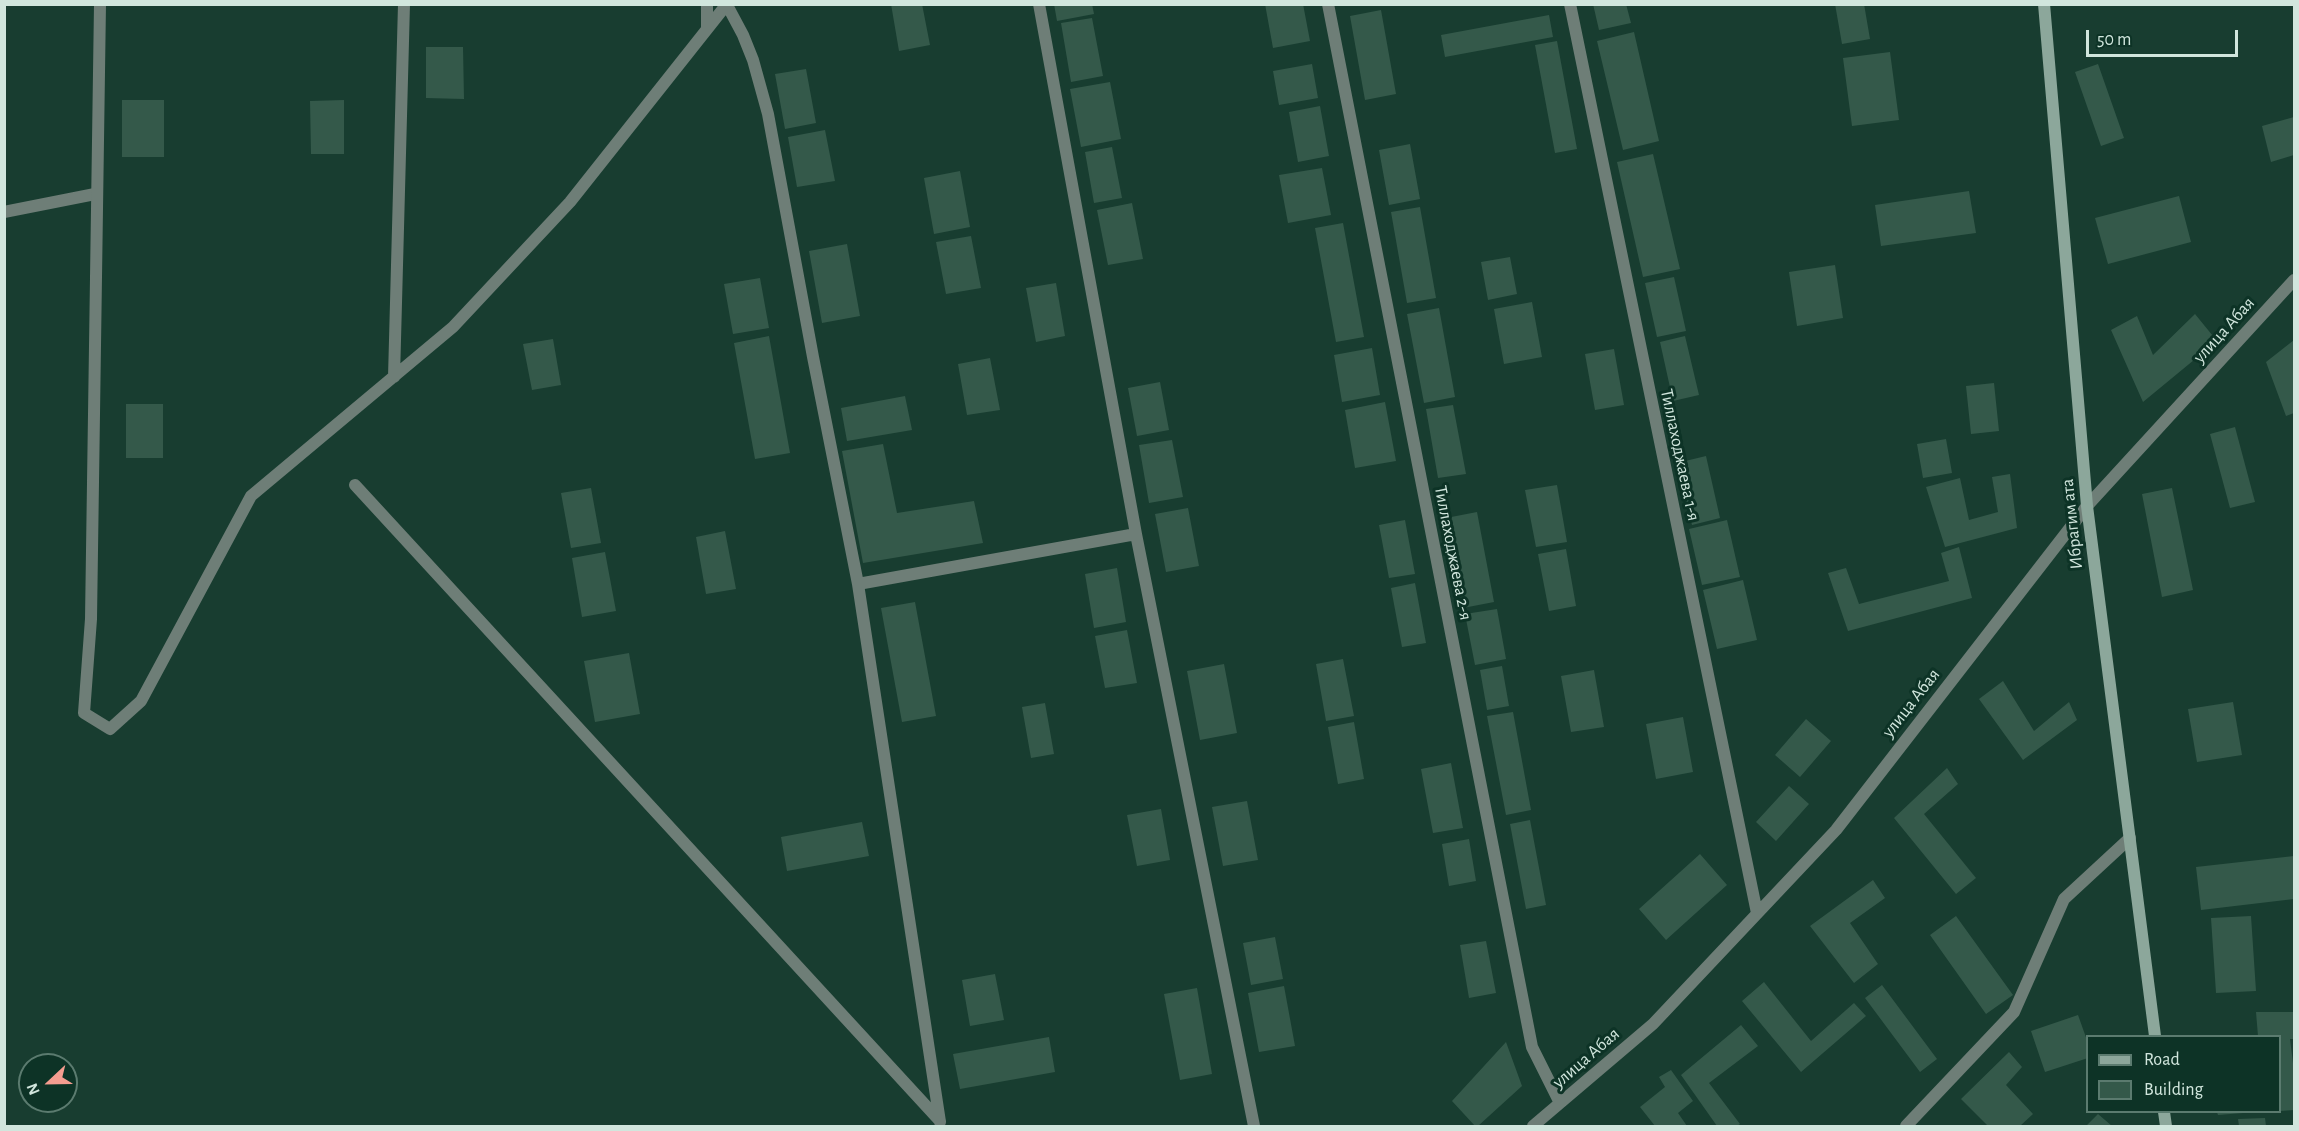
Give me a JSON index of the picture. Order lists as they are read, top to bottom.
{
  "streets": {
    "street": [
      "улица Абая",
      "Тиллаходжаева 1-я",
      "Ибрагим ата",
      "Тиллаходжаева 2-я"
    ]
  },
  "crossings": [
    ["улица Абая", "Тиллаходжаева 1-я"],
    ["улица Абая", "Ибрагим ата"],
    ["улица Абая", "Тиллаходжаева 2-я"]
  ],
  "legend": ["Road", "Building"],
  "scale_bar": "50 m",
  "north": "left"
}
